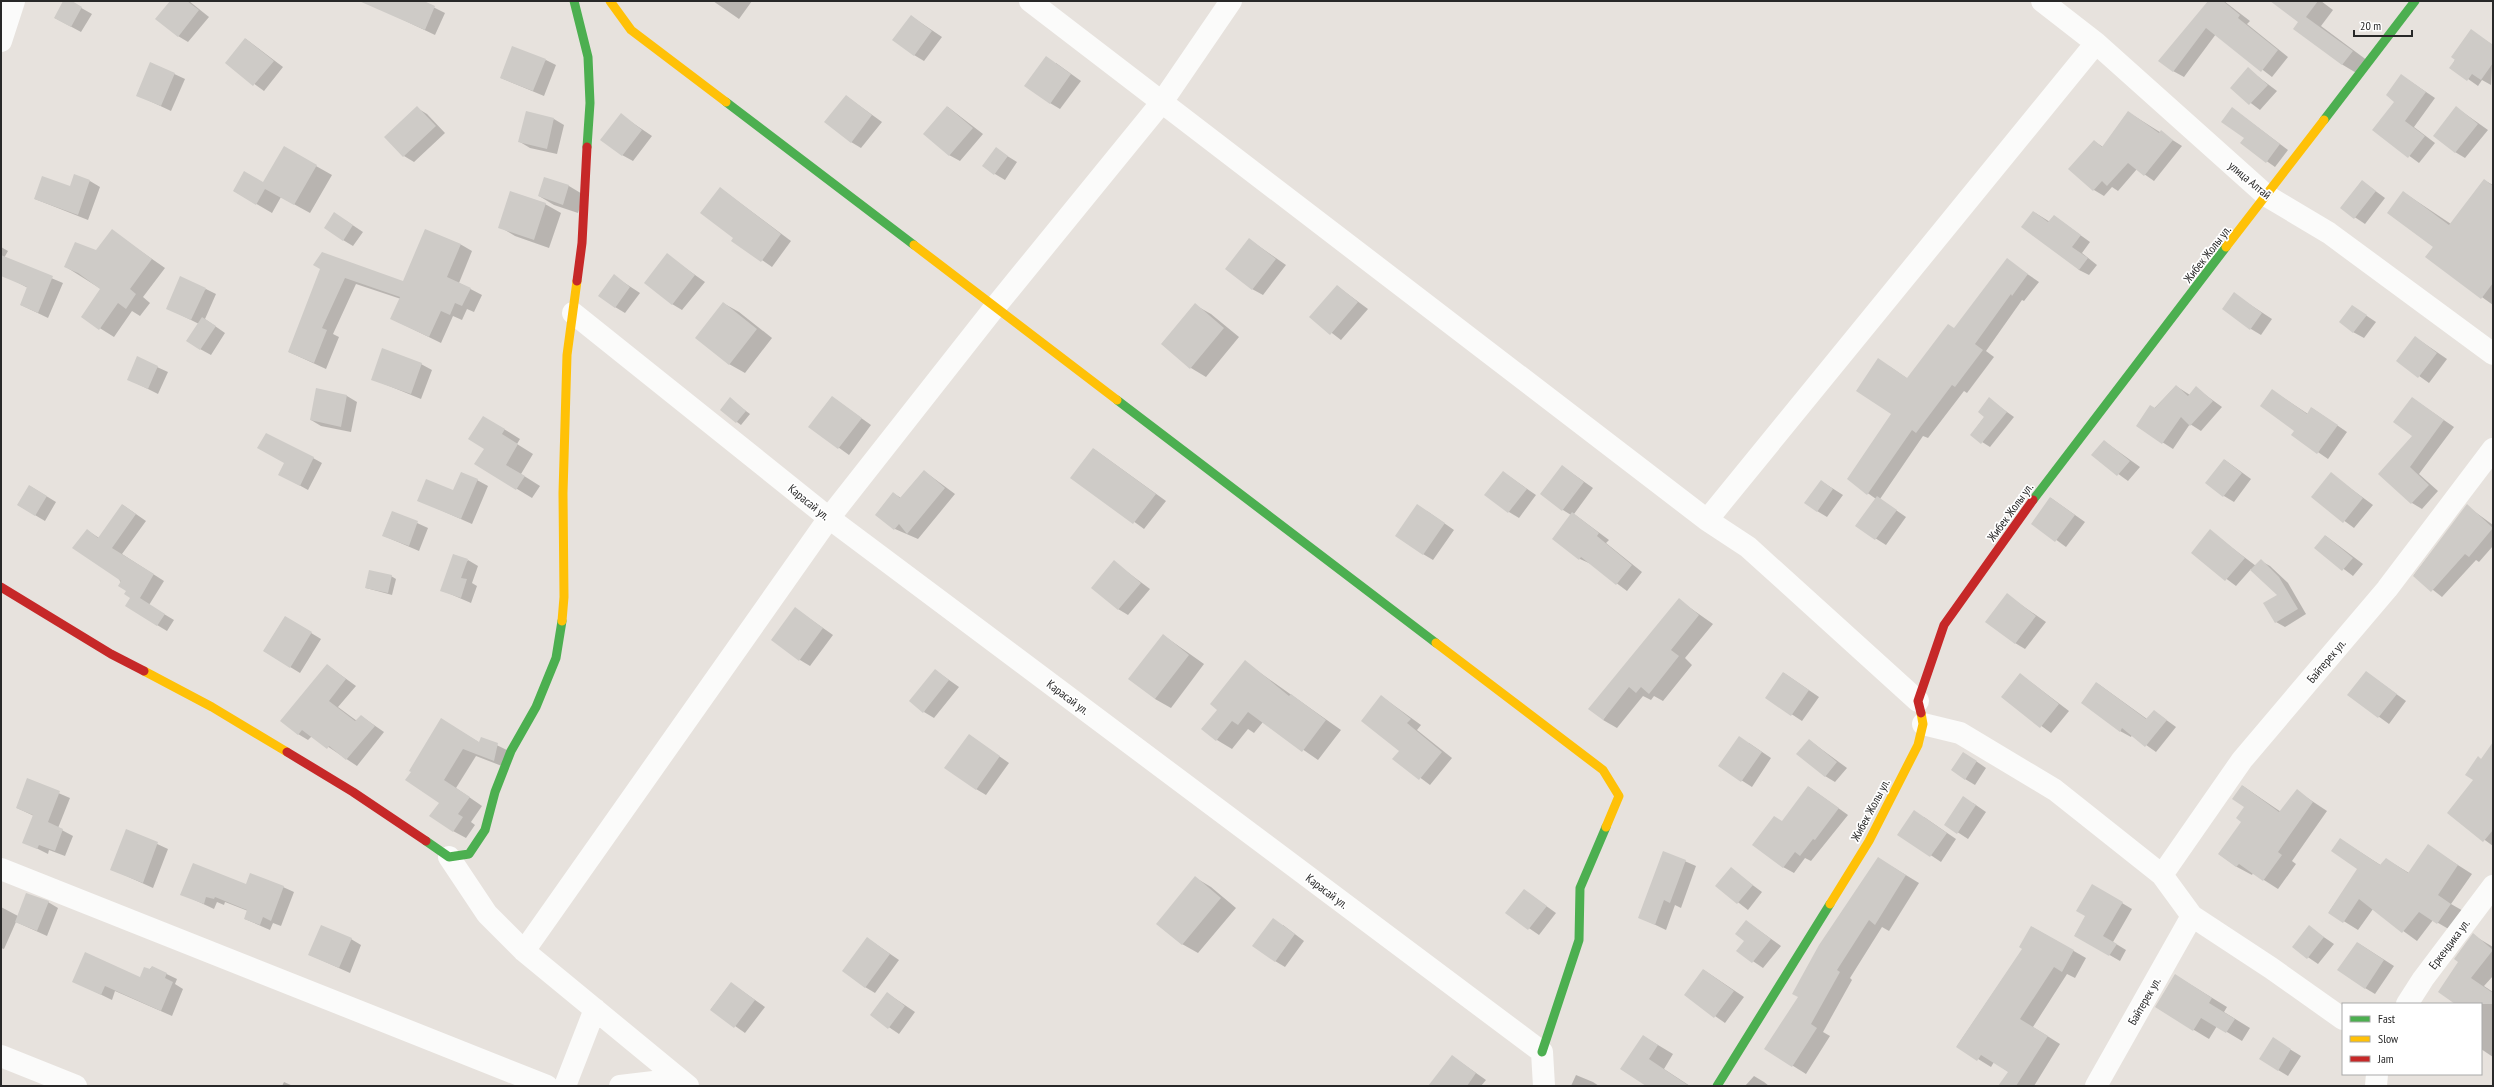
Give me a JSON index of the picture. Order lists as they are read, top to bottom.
{
  "streets": {
    "street": [
      "улица Алтай",
      "Жибек Жолы ул.",
      "Карасай ул.",
      "Байтерек ул.",
      "Еркендика ул."
    ]
  },
  "crossings": [
    ["улица Алтай", "Жибек Жолы ул."]
  ],
  "legend": ["Fast", "Slow", "Jam"],
  "scale_bar": "20 m"
}
